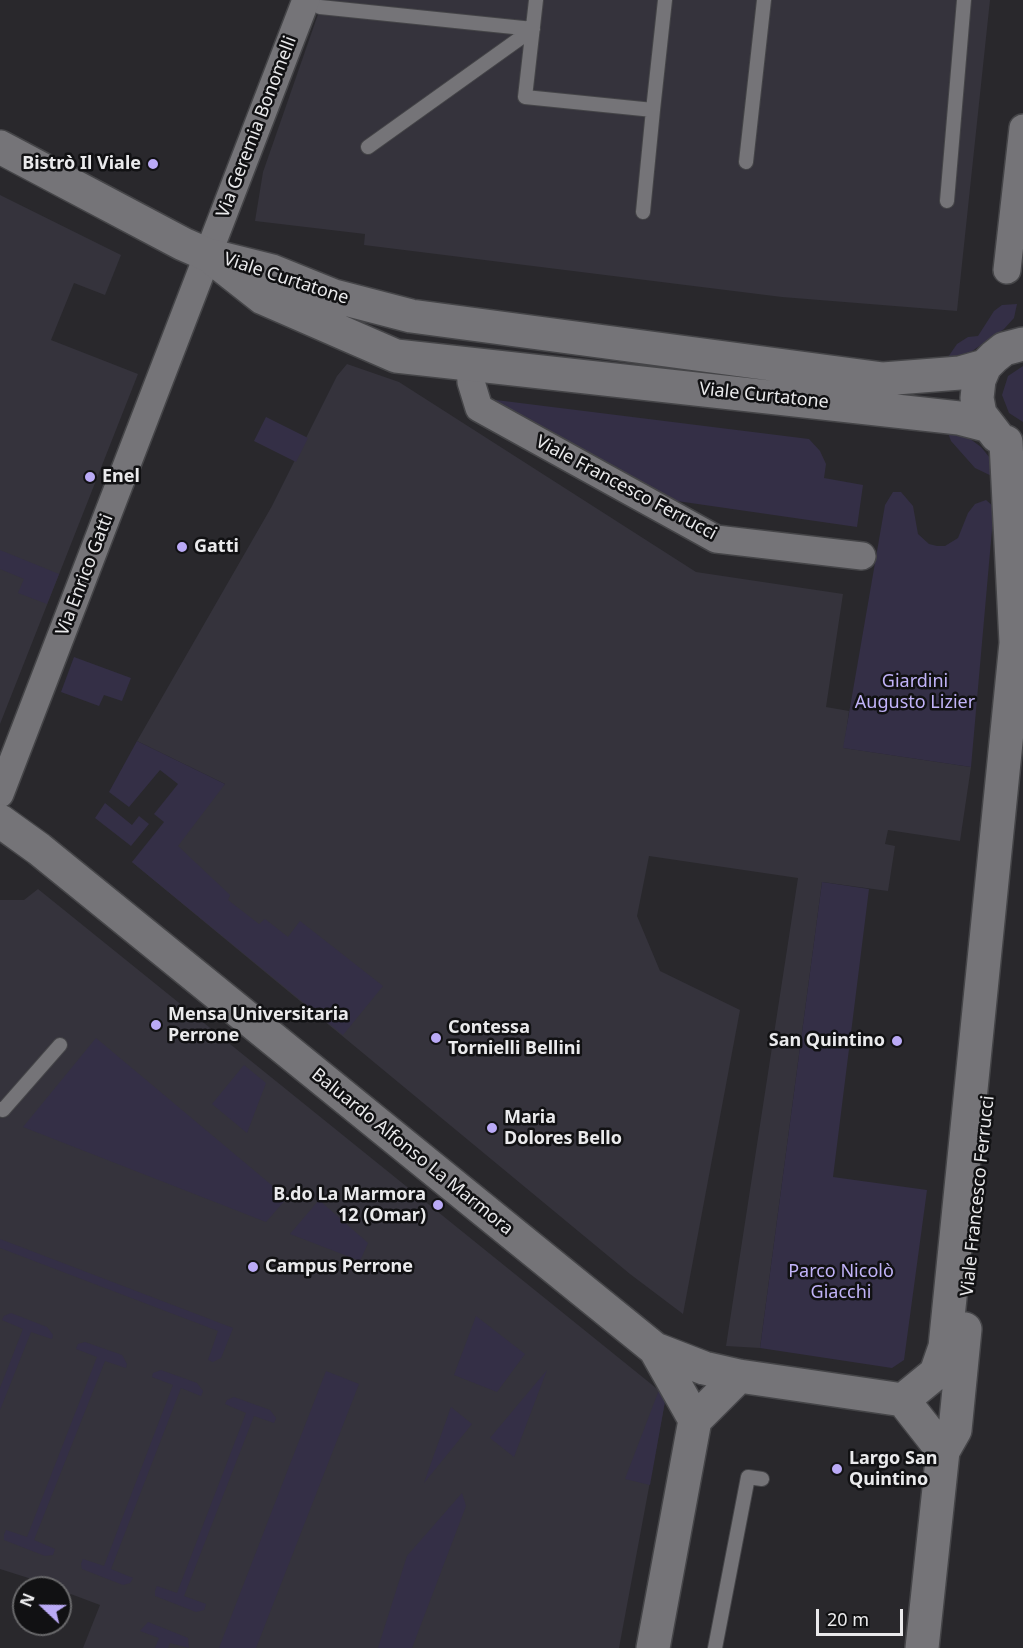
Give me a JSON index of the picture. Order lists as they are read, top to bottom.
{
  "streets": {
    "street": [
      "Via Geremia Bonomelli",
      "Viale Curtatone",
      "Viale Francesco Ferrucci",
      "Via Enrico Gatti",
      "Baluardo Alfonso La Marmora"
    ]
  },
  "crossings": [
    ["Via Geremia Bonomelli", "Viale Curtatone"],
    ["Via Geremia Bonomelli", "Via Enrico Gatti"],
    ["Viale Curtatone", "Viale Francesco Ferrucci"],
    ["Viale Curtatone", "Via Enrico Gatti"]
  ],
  "parks": ["Giardini Augusto Lizier", "Parco Nicolò Giacchi"],
  "places": [
    "Bistrò Il Viale",
    "Enel",
    "Gatti",
    "Mensa Universitaria Perrone",
    "Contessa Tornielli Bellini",
    "San Quintino",
    "Maria Dolores Bello",
    "B.do La Marmora 12 (Omar)",
    "Campus Perrone",
    "Largo San Quintino"
  ],
  "scale_bar": "20 m",
  "north": "left"
}
